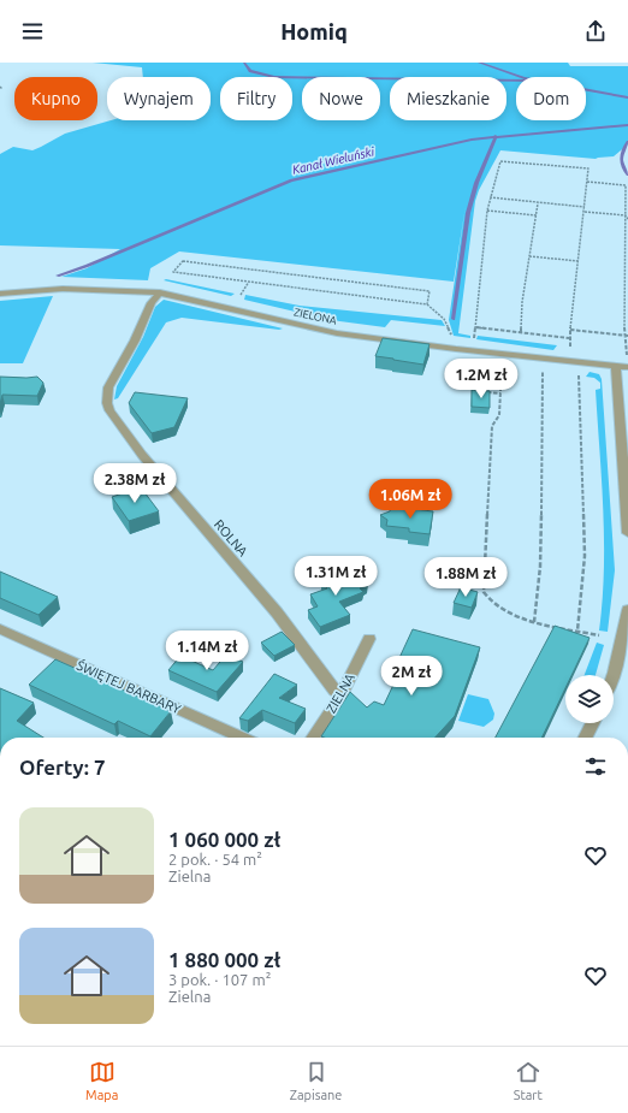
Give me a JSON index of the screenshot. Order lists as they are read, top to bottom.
{
  "streets": {
    "street": [
      "ZIELONA",
      "ROLNA",
      "ŚWIĘTEJ BARBARY",
      "ZIELNA"
    ]
  },
  "crossings": [
    ["ZIELONA", "ROLNA"],
    ["ROLNA", "ZIELNA"]
  ],
  "water": ["Kanał Wieluński"],
  "page": {
    "header": "Homiq",
    "chip": [
      "Kupno",
      "Wynajem",
      "Filtry",
      "Nowe",
      "Mieszkanie",
      "Dom"
    ],
    "price": [
      "1.2M zł",
      "2.38M zł",
      "1.06M zł",
      "1.31M zł",
      "1.88M zł",
      "1.14M zł",
      "2M zł"
    ],
    "heading": "Oferty: 7",
    "list": [
      {
        "name": "1 060 000 zł",
        "note": "2 pok. · 54 m² · Zielna"
      },
      {
        "name": "1 880 000 zł",
        "note": "3 pok. · 107 m² · Zielna"
      }
    ],
    "tabs": ["Mapa", "Zapisane", "Start"]
  }
}
